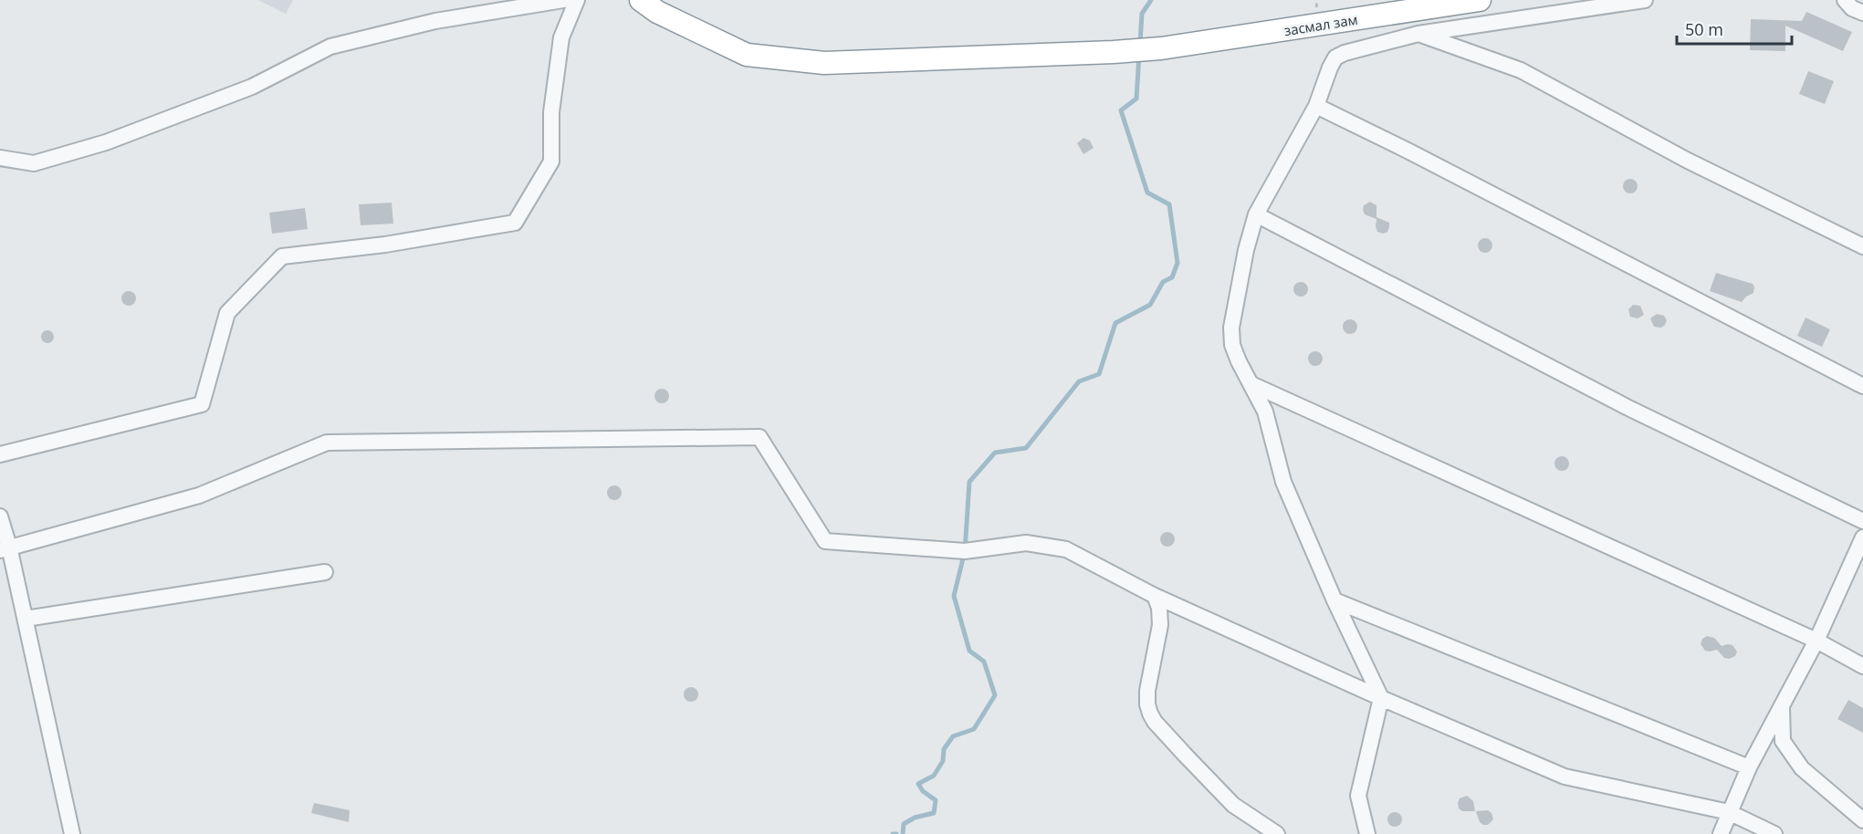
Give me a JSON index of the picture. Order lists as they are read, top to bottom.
{
  "streets": {
    "highway": ["засмал зам"]
  },
  "scale_bar": "50 m"
}
